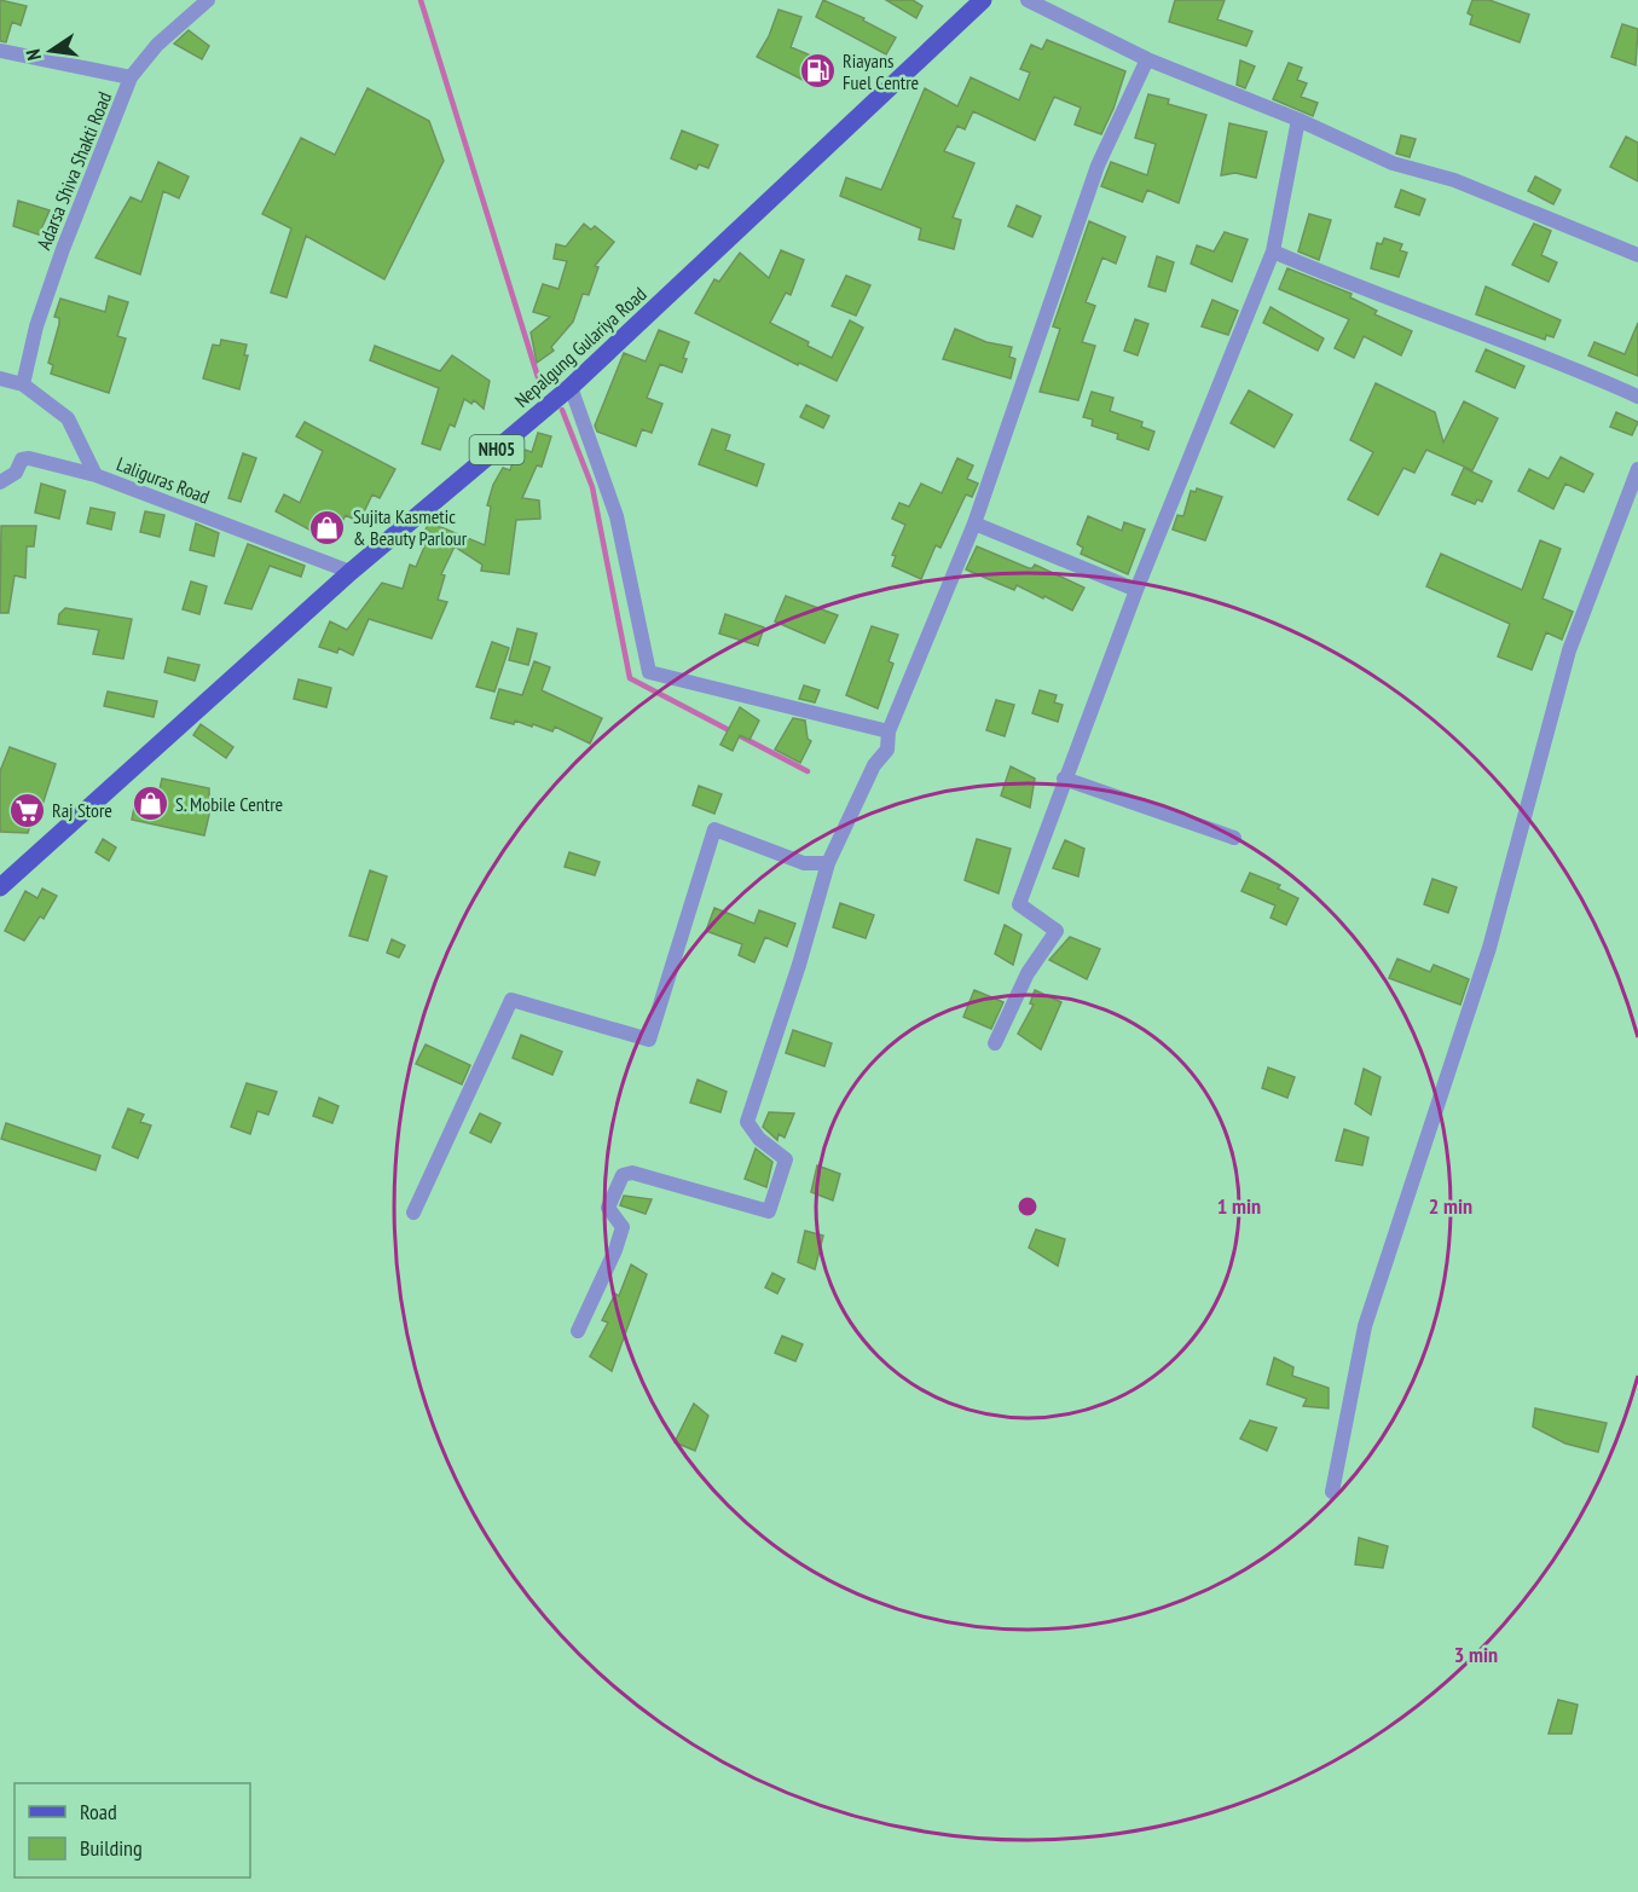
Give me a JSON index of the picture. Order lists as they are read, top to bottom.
{
  "streets": {
    "main road": ["Nepalgung Gulariya Road", "NH05"],
    "street": ["Adarsa Shiva Shakti Road", "Laliguras Road"]
  },
  "crossings": [
    ["Adarsa Shiva Shakti Road", "Laliguras Road"],
    ["Nepalgung Gulariya Road", "Laliguras Road"]
  ],
  "places": {
    "fuel station": ["Riayans Fuel Centre"],
    "shop": ["Sujita Kasmetic & Beauty Parlour", "S. Mobile Centre"],
    "supermarket": ["Raj Store"]
  },
  "legend": ["Road", "Building"],
  "north": "left",
  "rings": ["1 min", "2 min", "3 min"]
}
